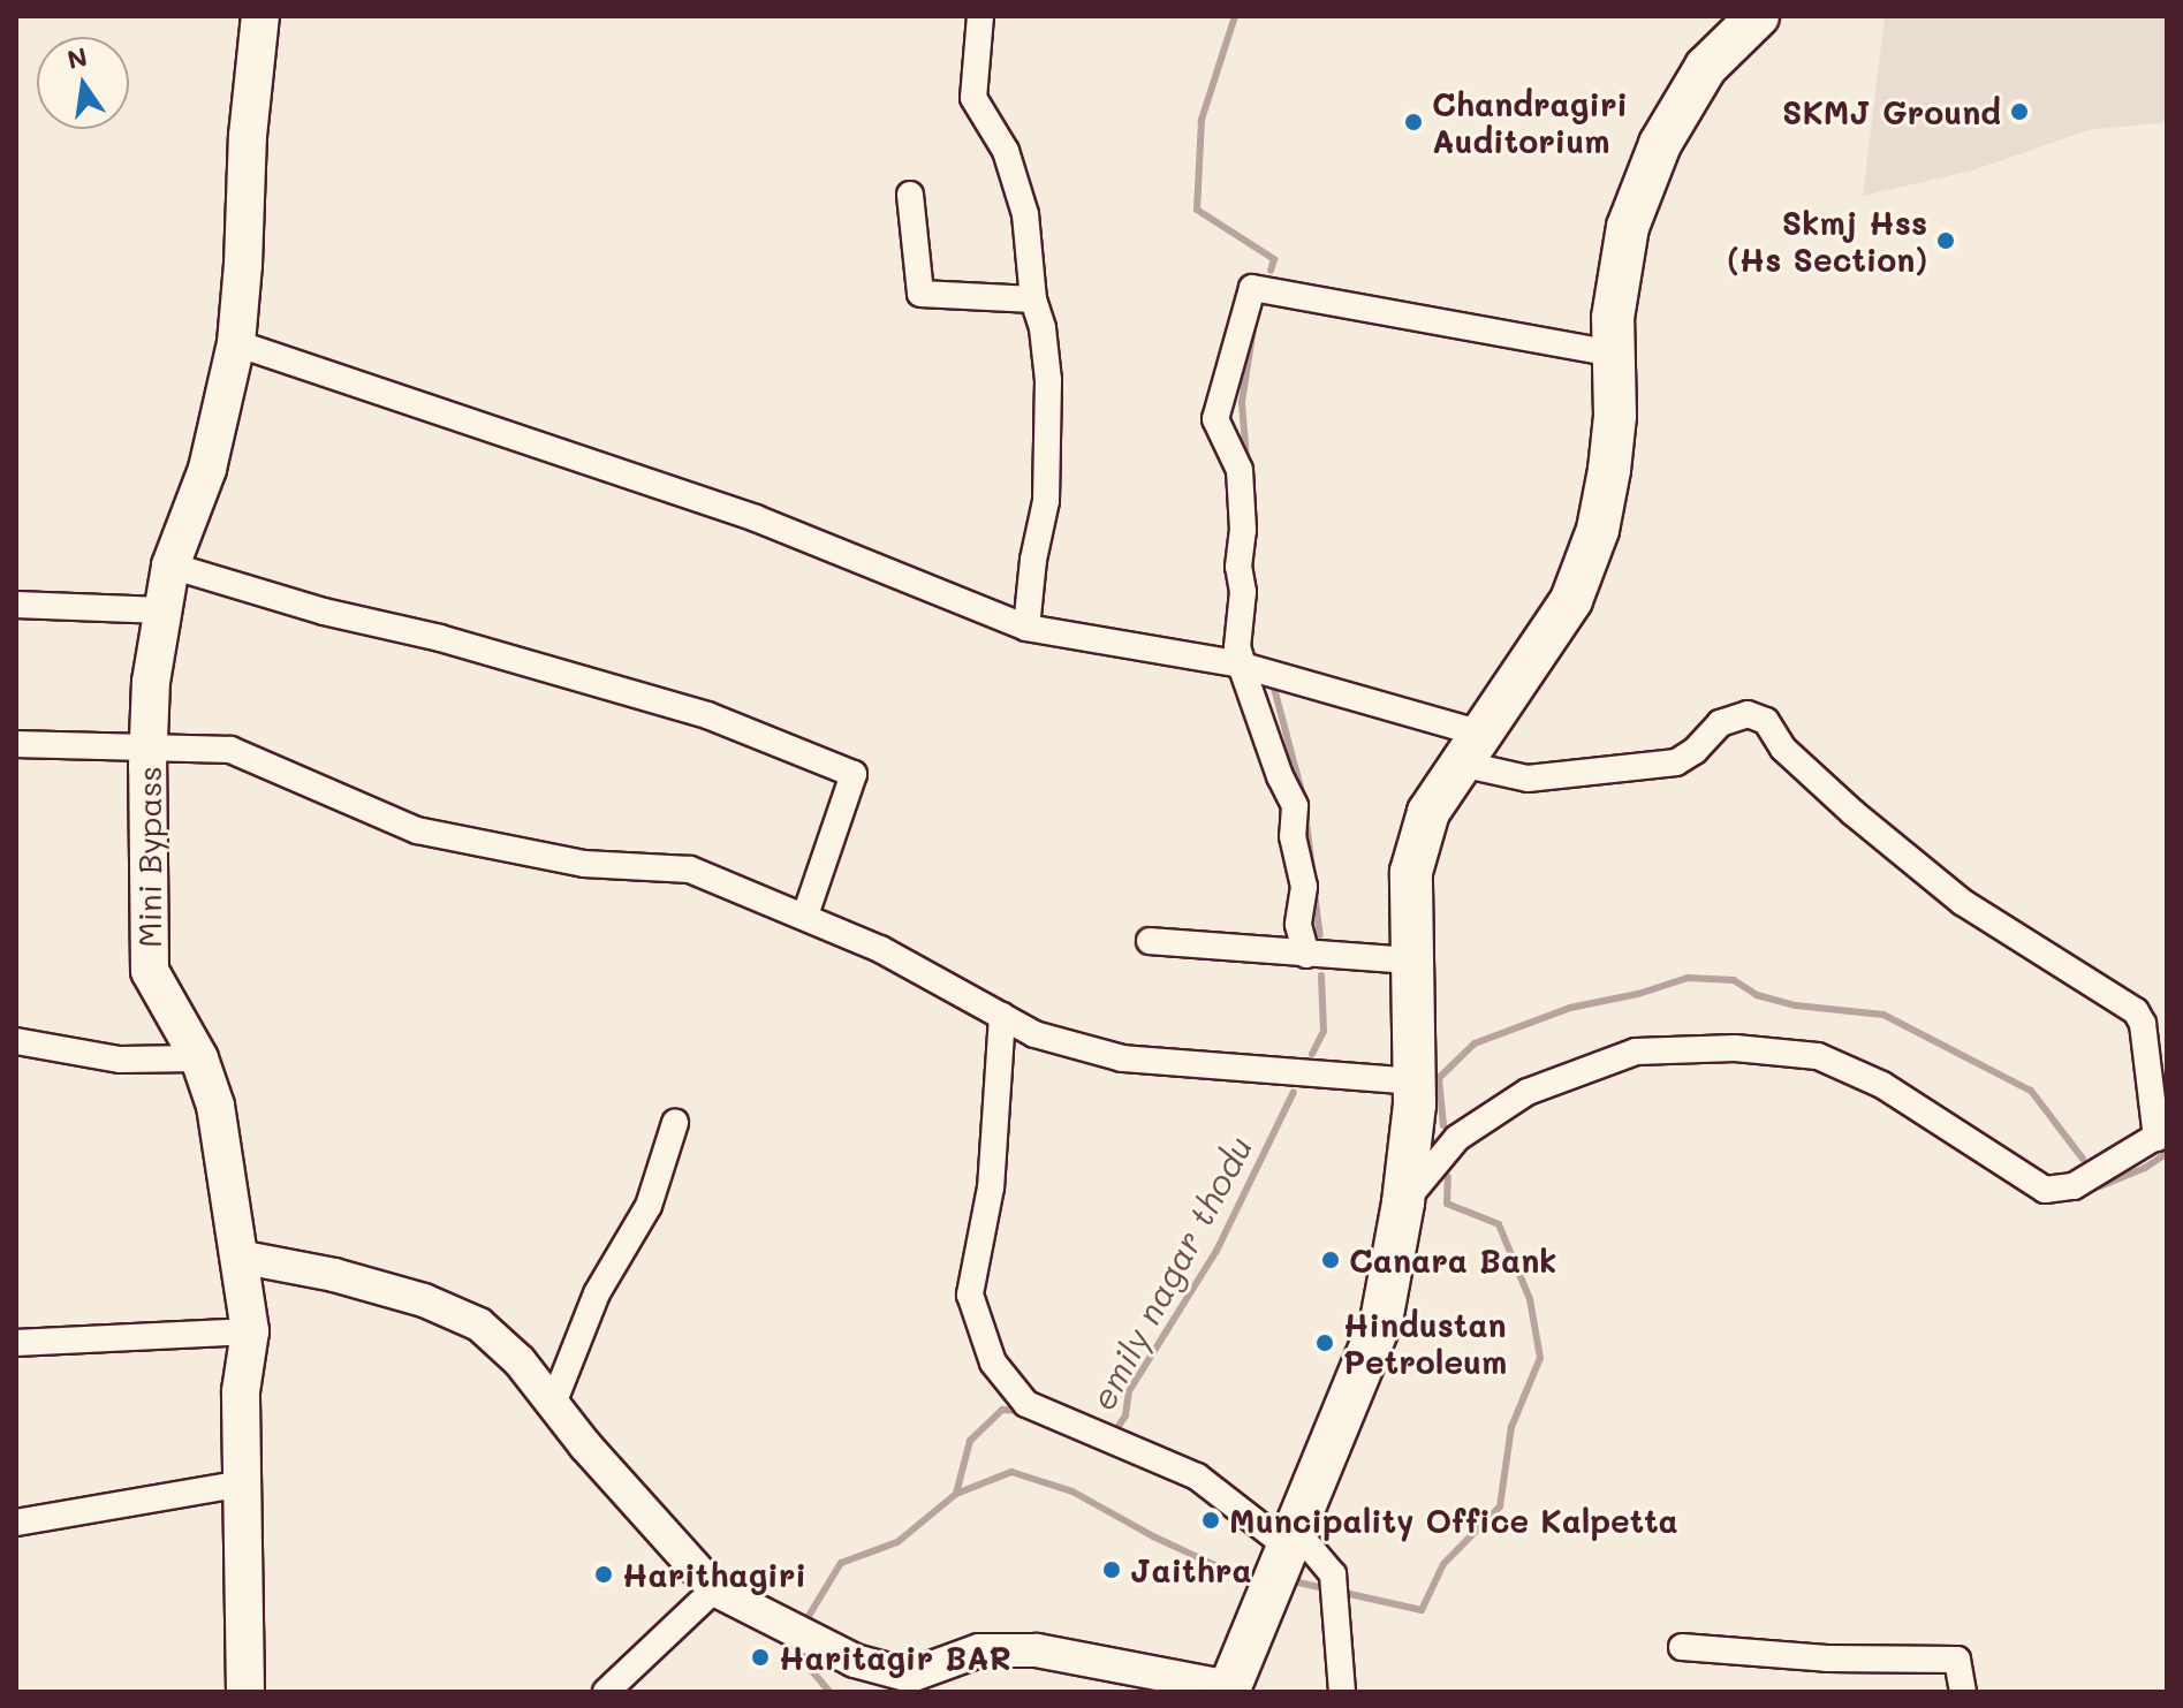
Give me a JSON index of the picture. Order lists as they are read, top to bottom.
{
  "streets": {
    "main road": ["Mini Bypass"]
  },
  "water": ["emily nagar thodu"],
  "places": [
    "SKMJ Ground",
    "Chandragiri Auditorium",
    "Skmj Hss (Hs Section)",
    "Canara Bank",
    "Hindustan Petroleum",
    "Muncipality Office Kalpetta",
    "Jaithra",
    "Harithagiri",
    "Haritagir BAR"
  ],
  "north": "top"
}
